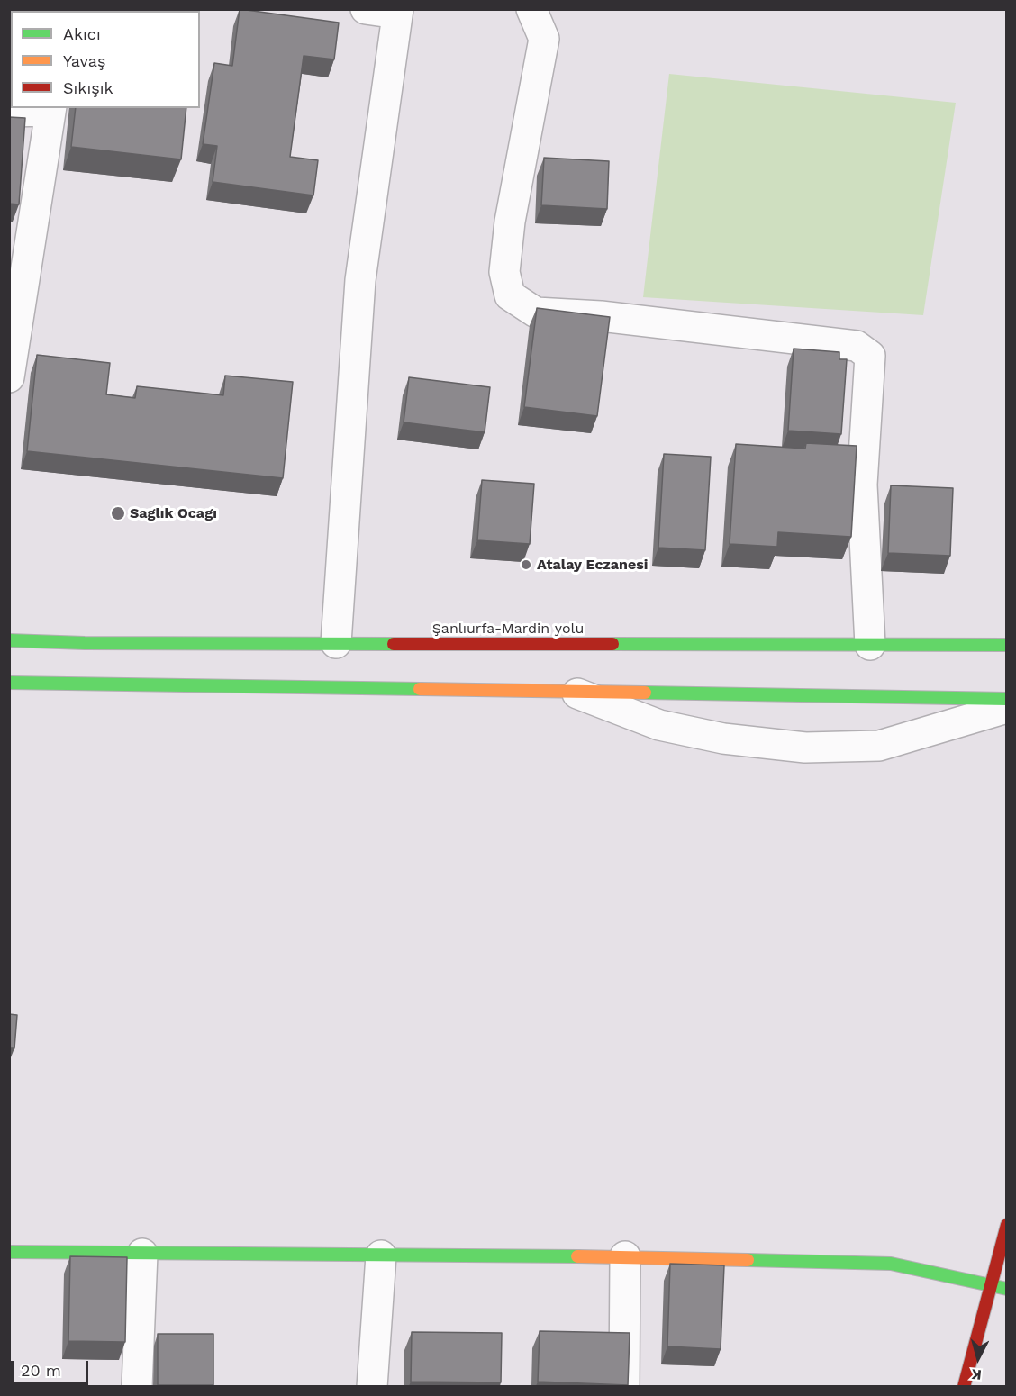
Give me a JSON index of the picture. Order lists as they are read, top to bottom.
{
  "streets": {
    "main road": ["Şanlıurfa-Mardin yolu"]
  },
  "places": ["Saglık Ocagı", "Atalay Eczanesi"],
  "legend": ["Akıcı", "Yavaş", "Sıkışık"],
  "scale_bar": "20 m",
  "north": "bottom"
}
